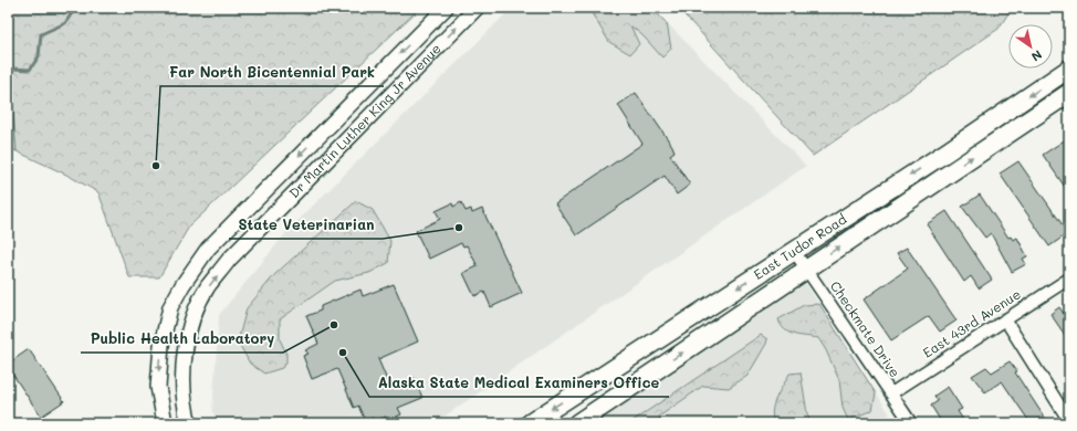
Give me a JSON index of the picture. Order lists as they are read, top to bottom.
{
  "streets": {
    "main road": ["East Tudor Road"],
    "street": ["Dr Martin Luther King Jr Avenue", "East 43rd Avenue", "Checkmate Drive"]
  },
  "crossings": [
    ["East Tudor Road", "Checkmate Drive"],
    ["East 43rd Avenue", "Checkmate Drive"]
  ],
  "places": [
    "Far North Bicentennial Park",
    "State Veterinarian",
    "Public Health Laboratory",
    "Alaska State Medical Examiners Office"
  ],
  "north": "bottom right"
}
